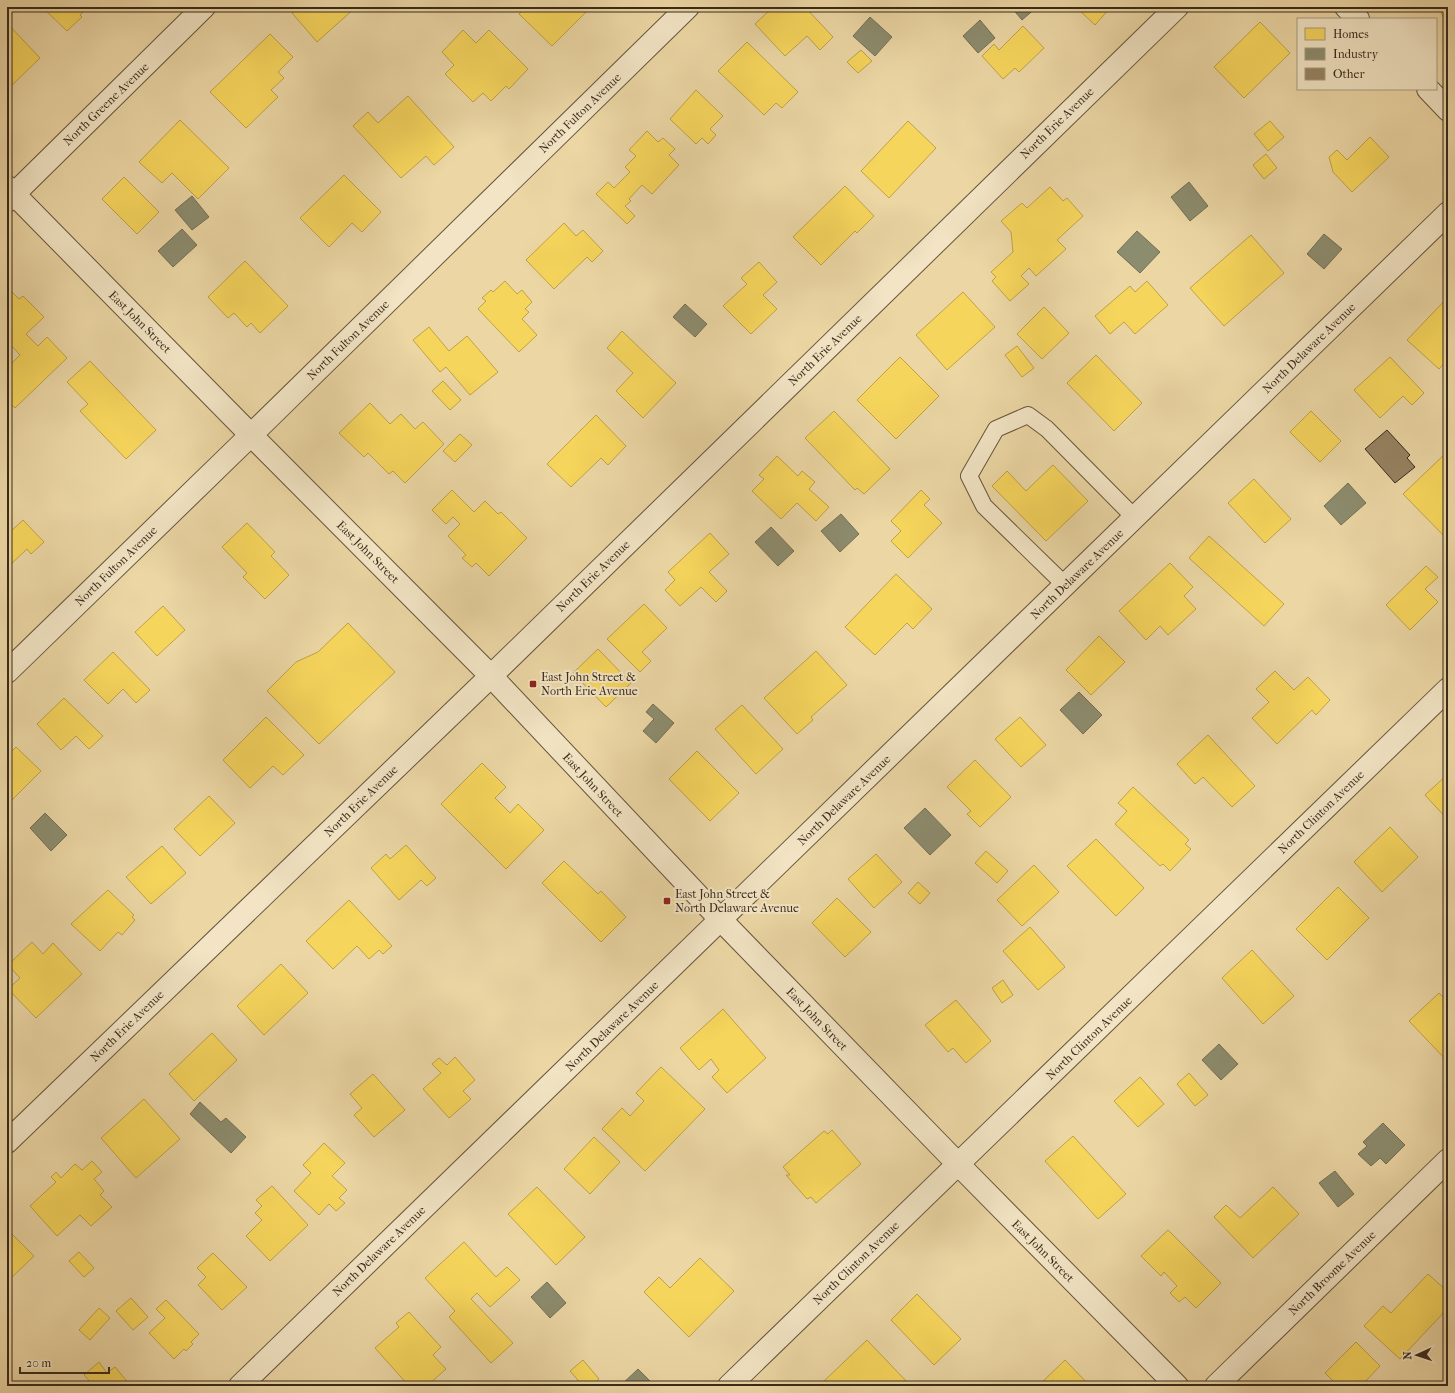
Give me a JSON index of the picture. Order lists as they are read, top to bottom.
{
  "streets": {
    "street": [
      "North Greene Avenue",
      "North Fulton Avenue",
      "North Erie Avenue",
      "East John Street",
      "North Delaware Avenue",
      "North Clinton Avenue",
      "North Broome Avenue"
    ]
  },
  "crossings": [
    ["North Greene Avenue", "East John Street"],
    ["North Fulton Avenue", "East John Street"],
    ["North Erie Avenue", "East John Street"],
    ["East John Street", "North Delaware Avenue"],
    ["East John Street", "North Clinton Avenue"]
  ],
  "places": {
    "transit": ["East John Street & North Erie Avenue", "East John Street & North Delaware Avenue"]
  },
  "legend": ["Homes", "Industry", "Other"],
  "scale_bar": "20 m",
  "north": "left"
}
